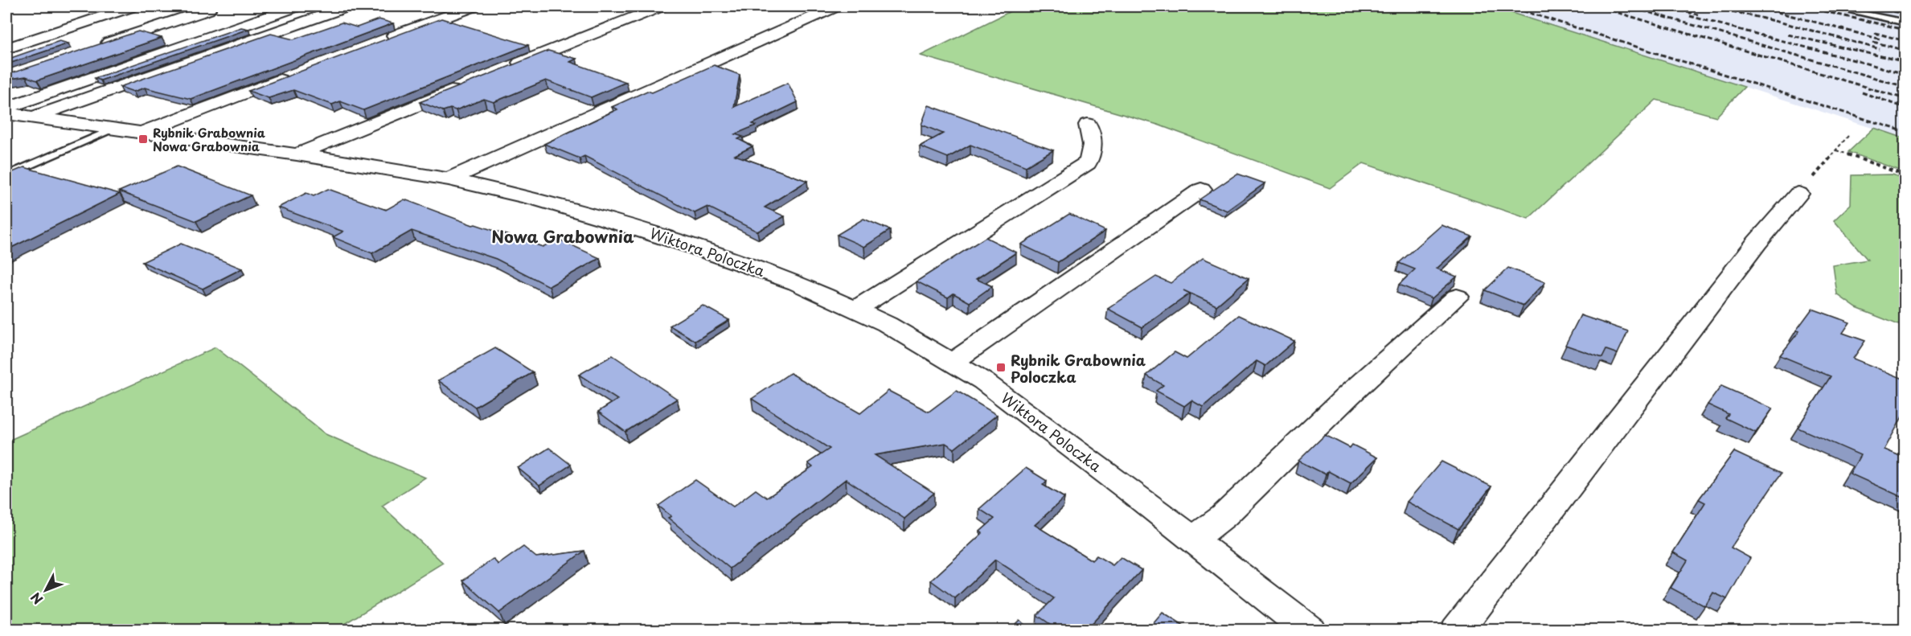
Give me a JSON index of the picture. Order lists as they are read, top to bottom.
{
  "streets": {
    "street": ["Wiktora Poloczka"]
  },
  "districts": ["Nowa Grabownia"],
  "places": {
    "transit": ["Rybnik Grabownia Nowa Grabownia", "Rybnik Grabownia Poloczka"]
  },
  "north": "bottom left"
}
